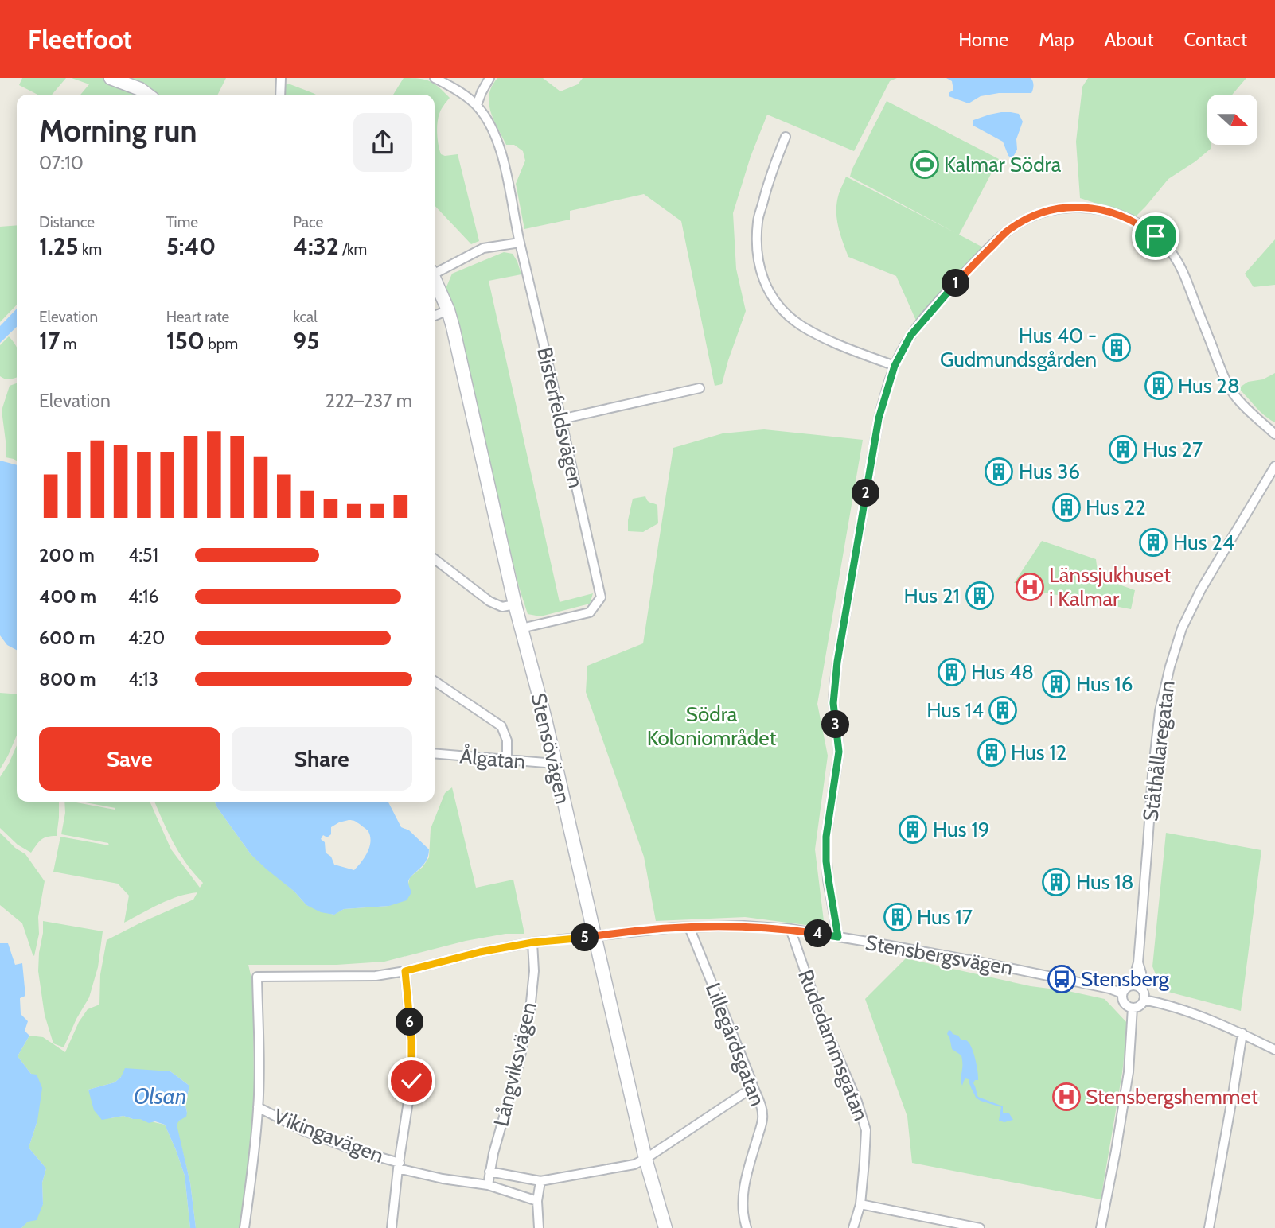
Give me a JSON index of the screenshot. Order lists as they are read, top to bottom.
{
  "streets": {
    "street": [
      "Bisterfeldsvägen",
      "Stensövägen",
      "Ståthållaregatan",
      "Ålgatan",
      "Stensbergsvägen",
      "Lillegårdsgatan",
      "Rudedammsgatan",
      "Långviksvägen",
      "Vikingavägen"
    ]
  },
  "crossings": [
    ["Bisterfeldsvägen", "Stensövägen"],
    ["Stensövägen", "Ålgatan"],
    ["Stensövägen", "Stensbergsvägen"],
    ["Ståthållaregatan", "Stensbergsvägen"],
    ["Stensbergsvägen", "Lillegårdsgatan"],
    ["Stensbergsvägen", "Rudedammsgatan"],
    ["Stensbergsvägen", "Långviksvägen"],
    ["Stensbergsvägen", "Vikingavägen"],
    ["Långviksvägen", "Vikingavägen"]
  ],
  "water": ["Olsan"],
  "parks": ["Södra Koloniområdet"],
  "places": {
    "sports": ["Kalmar Södra"],
    "building": [
      "Hus 40 - Gudmundsgården",
      "Hus 28",
      "Hus 27",
      "Hus 36",
      "Hus 22",
      "Hus 24",
      "Hus 21",
      "Hus 48",
      "Hus 16",
      "Hus 14",
      "Hus 12",
      "Hus 19",
      "Hus 18",
      "Hus 17"
    ],
    "hospital": ["Länssjukhuset i Kalmar", "Stensbergshemmet"],
    "bus stop": ["Stensberg"]
  },
  "north": "right",
  "page": {
    "header": "Fleetfoot",
    "nav": [
      "Home",
      "Map",
      "About",
      "Contact"
    ],
    "heading": ["Morning run", "07:10"],
    "stats": [
      ["Distance", "1.25 km"],
      ["Time", "5:40"],
      ["Pace", "4:32 /km"],
      ["Elevation", "17 m"],
      ["Heart rate", "150 bpm"],
      ["kcal", "95"]
    ],
    "pins": [
      "1",
      "2",
      "3",
      "4",
      "5",
      "6"
    ],
    "chart": ["Elevation", "222–237 m"],
    "list": [
      {
        "name": "200 m",
        "note": "4:51"
      },
      {
        "name": "400 m",
        "note": "4:16"
      },
      {
        "name": "600 m",
        "note": "4:20"
      },
      {
        "name": "800 m",
        "note": "4:13"
      }
    ],
    "buttons": ["Save", "Share"]
  }
}
